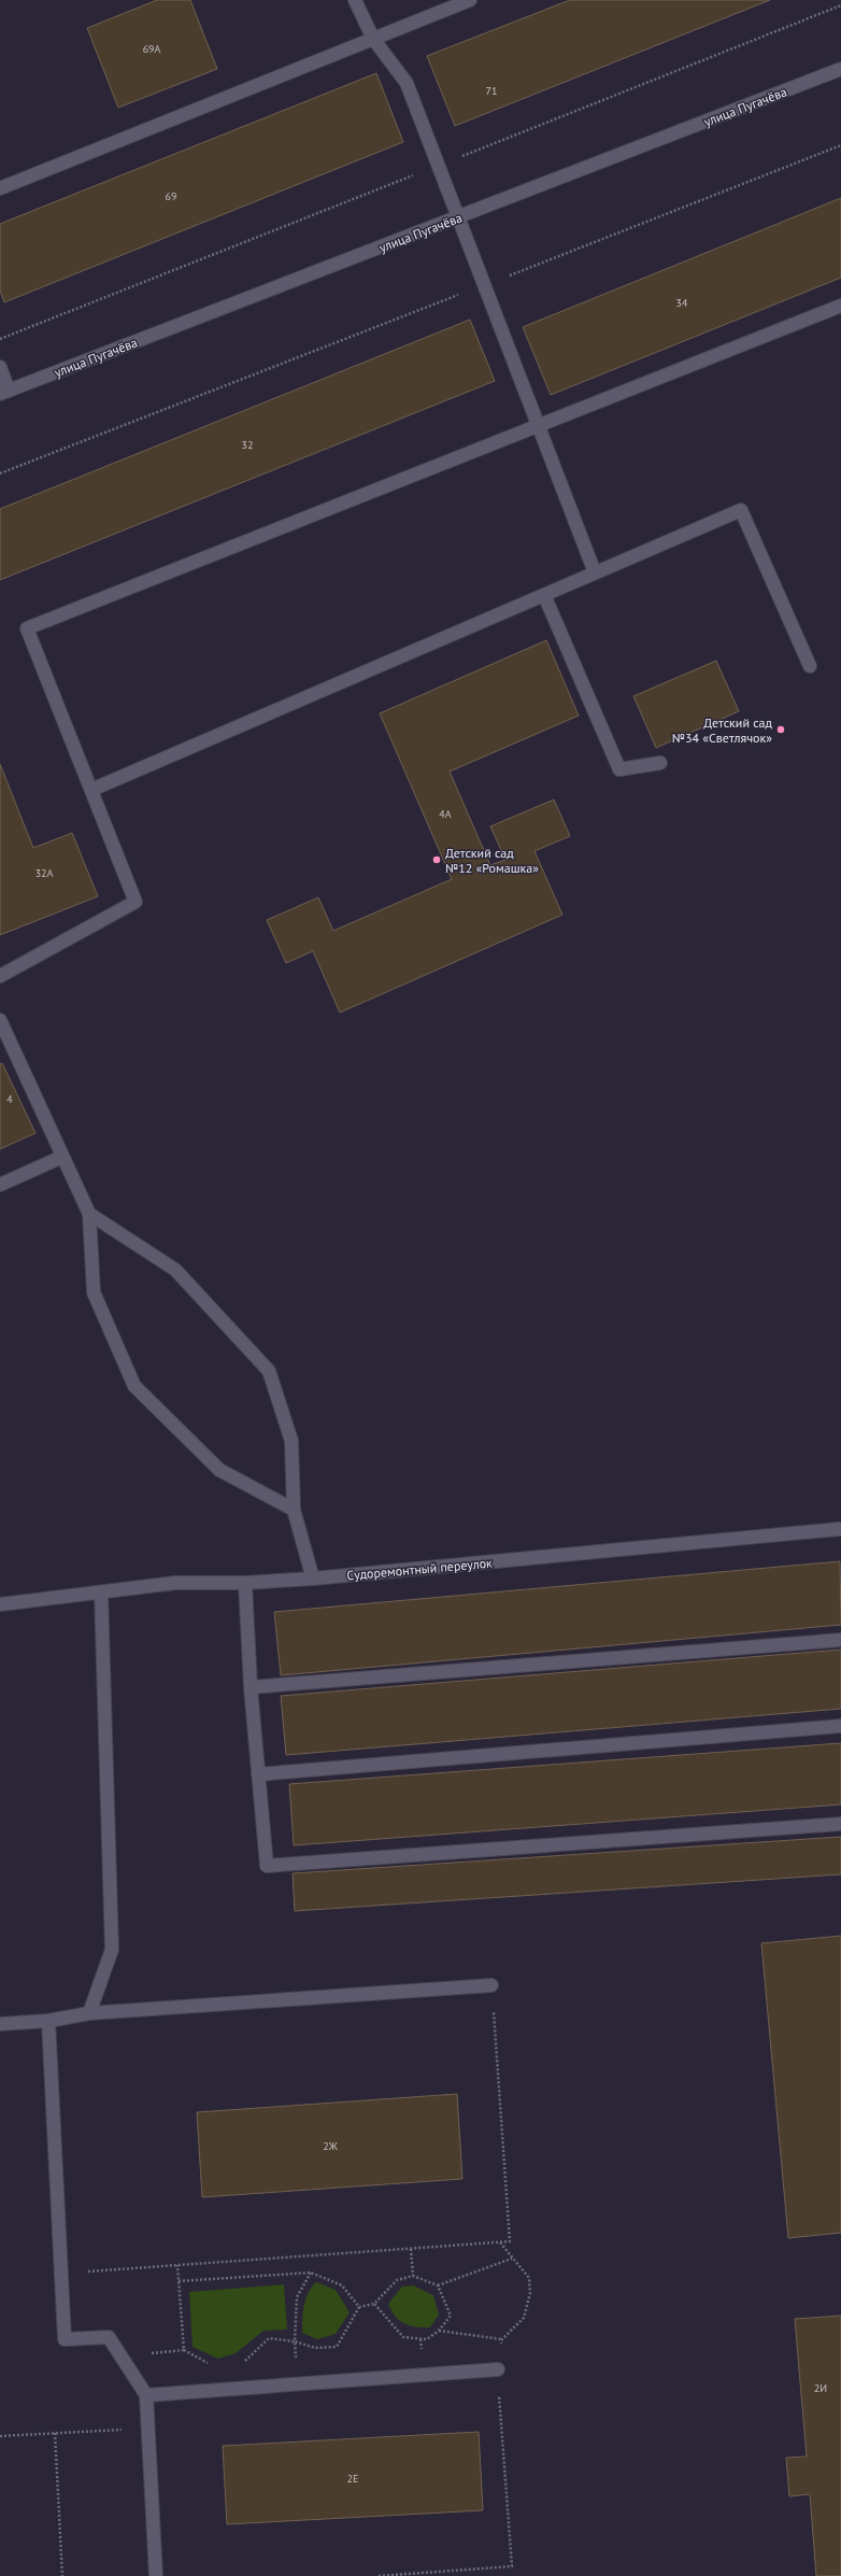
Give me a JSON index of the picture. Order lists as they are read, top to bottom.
{
  "streets": {
    "street": ["улица Пугачёва", "Судоремонтный переулок"]
  },
  "places": ["Детский сад №34 «Светлячок»", "Детский сад №12 «Ромашка»"],
  "house_numbers": [
    "69А",
    "71",
    "69",
    "34",
    "32",
    "4А",
    "32А",
    "4",
    "2Ж",
    "2И",
    "2Е"
  ]
}
